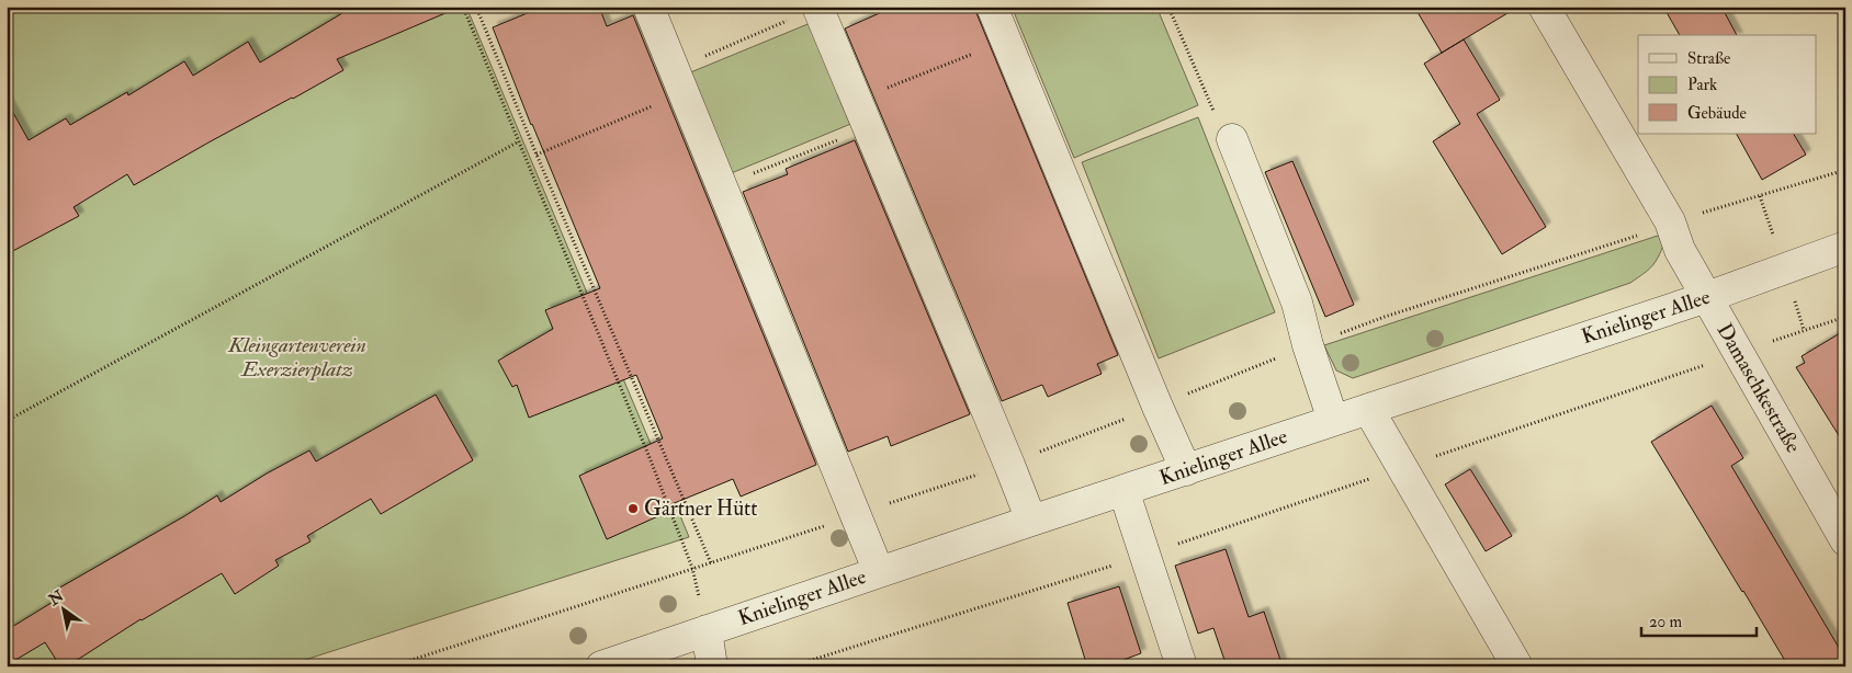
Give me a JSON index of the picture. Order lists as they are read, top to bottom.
{
  "streets": {
    "street": ["Knielinger Allee", "Damaschkestraße"]
  },
  "crossings": [
    ["Knielinger Allee", "Damaschkestraße"]
  ],
  "parks": ["Kleingartenverein Exerzierplatz"],
  "places": ["Gärtner Hütt"],
  "legend": ["Straße", "Park", "Gebäude"],
  "scale_bar": "20 m",
  "north": "top left"
}
